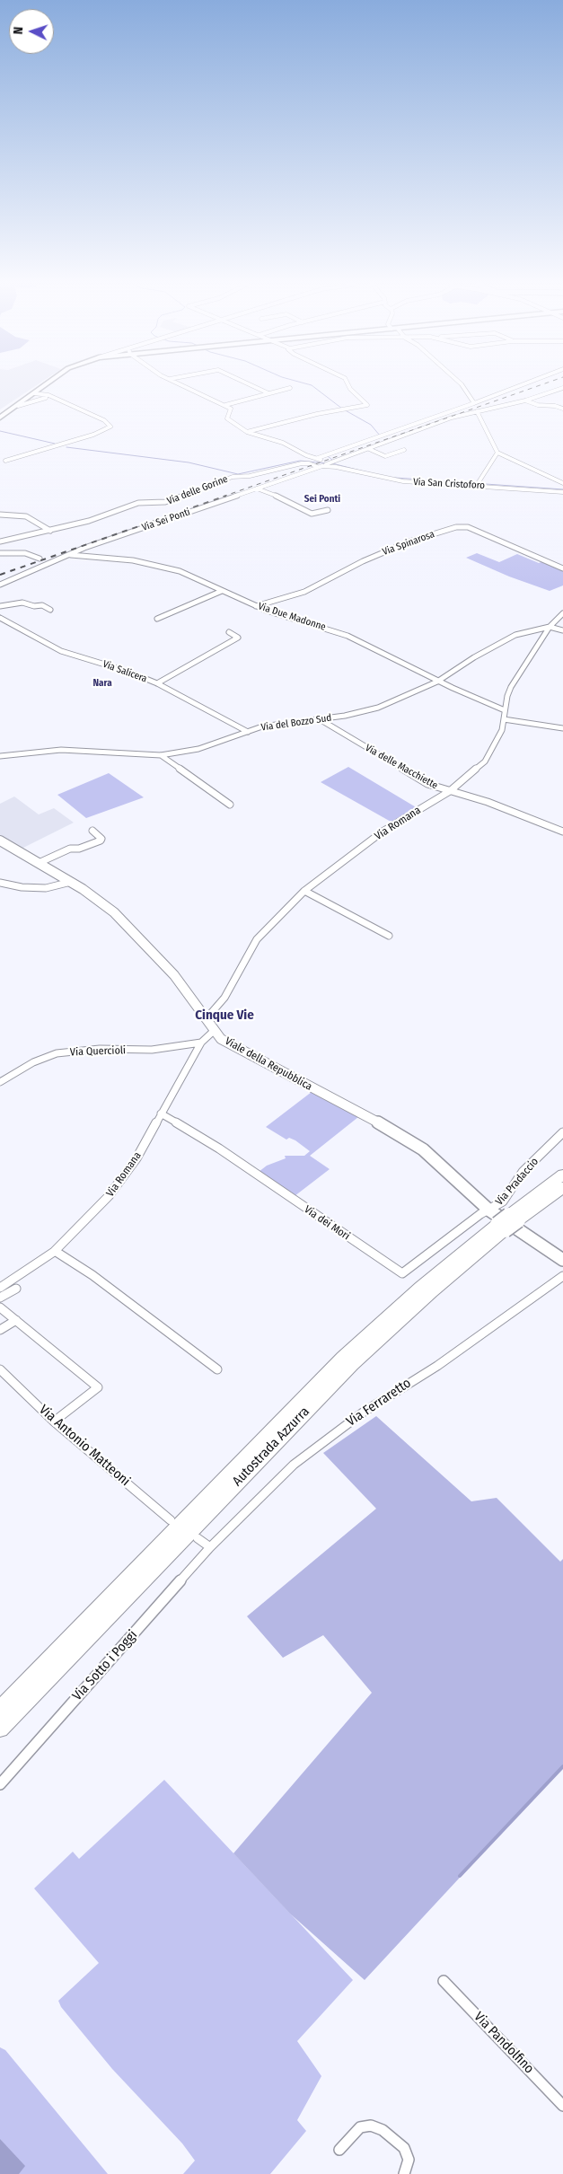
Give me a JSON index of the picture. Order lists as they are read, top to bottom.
{
  "streets": {
    "highway": ["Autostrada Azzurra"],
    "main road": ["Viale della Repubblica"],
    "street": [
      "Via San Cristoforo",
      "Via delle Gorine",
      "Via Sei Ponti",
      "Via Spinarosa",
      "Via Due Madonne",
      "Via Salicera",
      "Via del Bozzo Sud",
      "Via delle Macchiette",
      "Via Romana",
      "Via Quercioli",
      "Via Pradaccio",
      "Via dei Mori",
      "Via Ferraretto",
      "Via Antonio Matteoni",
      "Via Sotto i Poggi",
      "Via Pandolfino"
    ]
  },
  "crossings": [
    ["Via San Cristoforo", "Via Sei Ponti"],
    ["Via delle Gorine", "Via Sei Ponti"],
    ["Via Sei Ponti", "Via Due Madonne"],
    ["Via Spinarosa", "Via Due Madonne"],
    ["Via Due Madonne", "Via del Bozzo Sud"],
    ["Via Due Madonne", "Via Romana"],
    ["Via Salicera", "Via del Bozzo Sud"],
    ["Via del Bozzo Sud", "Via delle Macchiette"],
    ["Via del Bozzo Sud", "Via Romana"],
    ["Via delle Macchiette", "Via Romana"],
    ["Via Romana", "Via Quercioli"],
    ["Via Romana", "Viale della Repubblica"],
    ["Via Romana", "Via dei Mori"],
    ["Viale della Repubblica", "Via Pradaccio"],
    ["Viale della Repubblica", "Via dei Mori"],
    ["Via Pradaccio", "Via dei Mori"],
    ["Via Ferraretto", "Via Sotto i Poggi"]
  ],
  "districts": ["Sei Ponti", "Nara", "Cinque Vie"],
  "north": "left"
}
